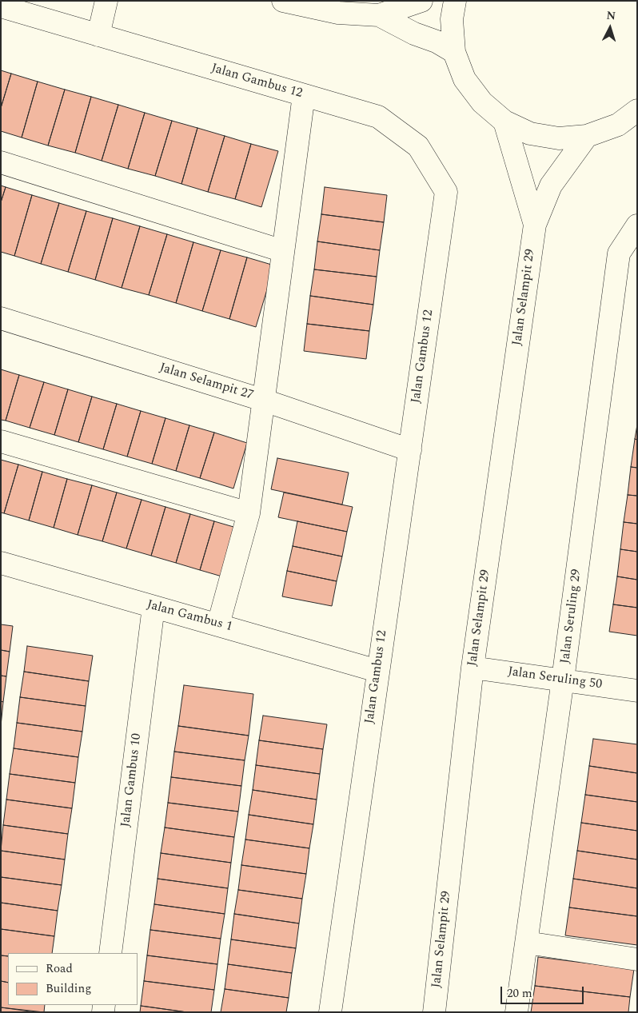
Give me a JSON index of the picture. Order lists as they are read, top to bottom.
{
  "streets": {
    "street": [
      "Jalan Gambus 12",
      "Jalan Selampit 29",
      "Jalan Selampit 27",
      "Jalan Gambus 1",
      "Jalan Seruling 29",
      "Jalan Seruling 50",
      "Jalan Gambus 10"
    ]
  },
  "crossings": [
    ["Jalan Gambus 12", "Jalan Selampit 27"],
    ["Jalan Gambus 12", "Jalan Gambus 1"],
    ["Jalan Selampit 29", "Jalan Seruling 50"],
    ["Jalan Gambus 1", "Jalan Gambus 10"],
    ["Jalan Seruling 29", "Jalan Seruling 50"]
  ],
  "legend": ["Road", "Building"],
  "scale_bar": "20 m",
  "north": "top"
}
